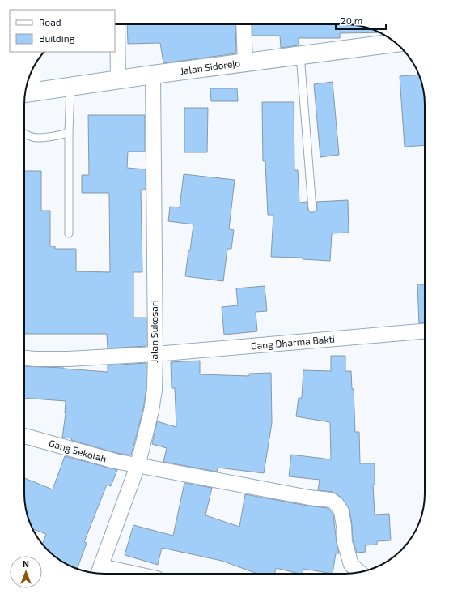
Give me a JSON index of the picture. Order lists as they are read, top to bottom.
{
  "streets": {
    "street": [
      "Jalan Sidorejo",
      "Jalan Sukosari",
      "Gang Dharma Bakti",
      "Gang Sekolah"
    ]
  },
  "crossings": [
    ["Jalan Sidorejo", "Jalan Sukosari"],
    ["Jalan Sukosari", "Gang Dharma Bakti"],
    ["Jalan Sukosari", "Gang Sekolah"]
  ],
  "legend": ["Road", "Building"],
  "scale_bar": "20 m",
  "north": "top"
}
